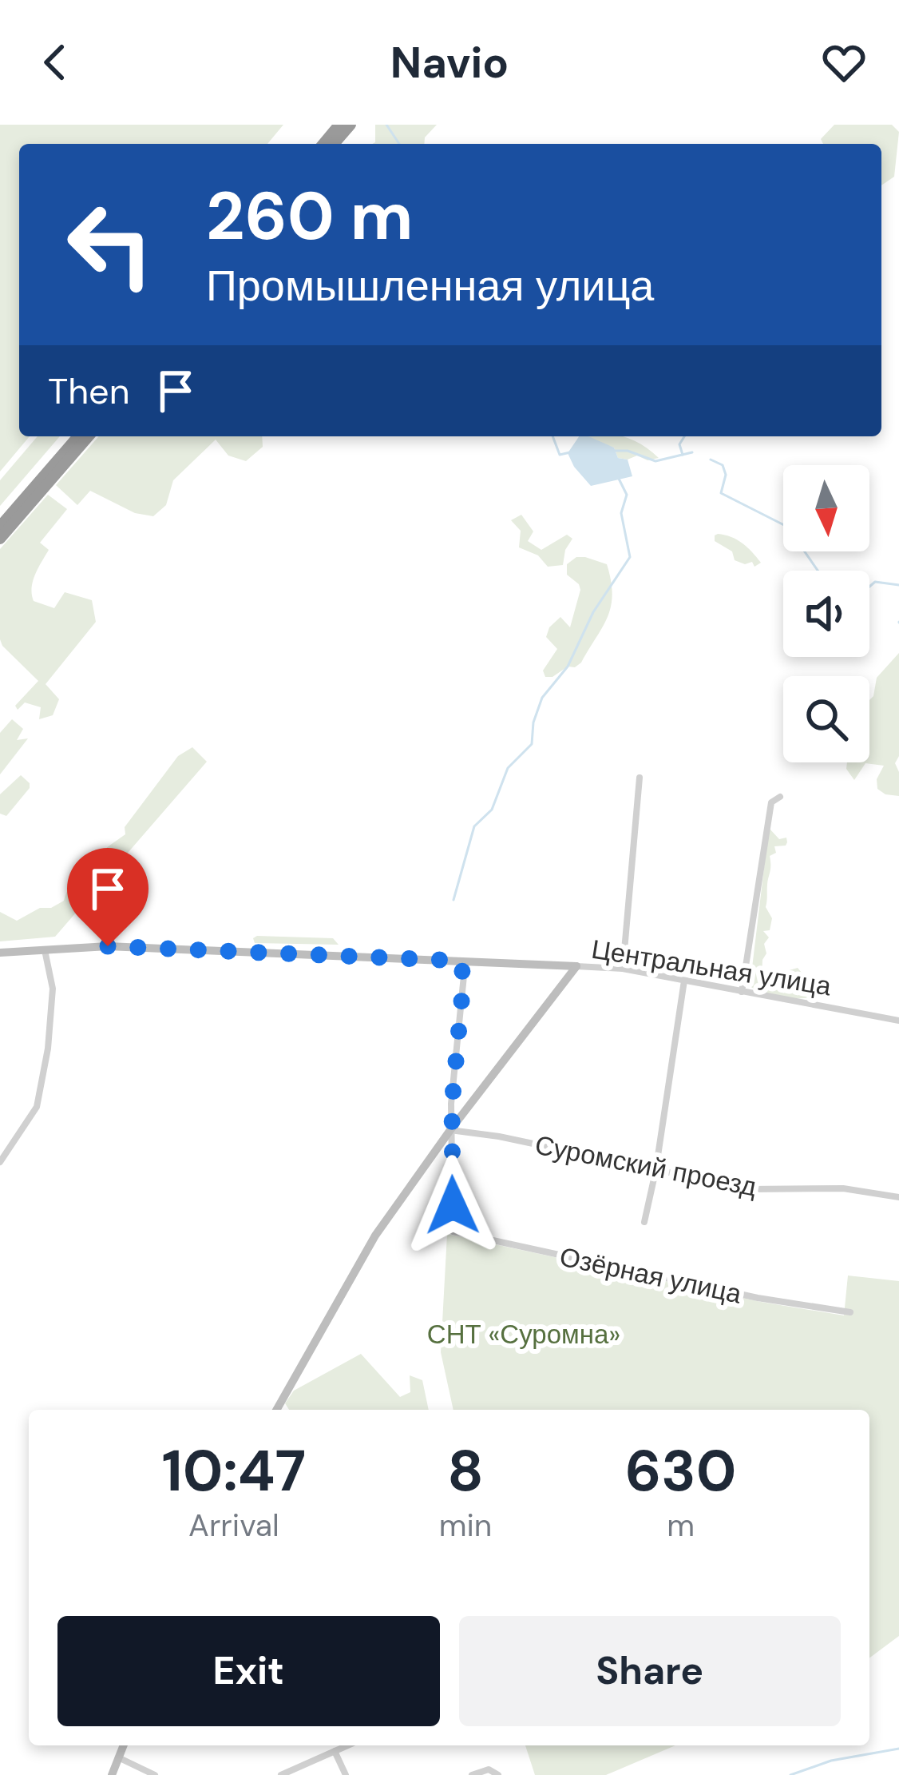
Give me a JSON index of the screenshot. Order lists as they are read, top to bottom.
{
  "streets": {
    "street": ["Центральная улица", "Суромский проезд", "Озёрная улица"]
  },
  "crossings": [
    ["Суромский проезд", "Озёрная улица"]
  ],
  "parks": ["СНТ «Суромна»"],
  "north": "bottom",
  "page": {
    "header": "Navio",
    "turn": ["260 m", "Промышленная улица"],
    "then": "Then",
    "eta": [
      "10:47",
      "Arrival",
      "8",
      "min",
      "630",
      "m"
    ],
    "buttons": ["Exit", "Share"]
  }
}
